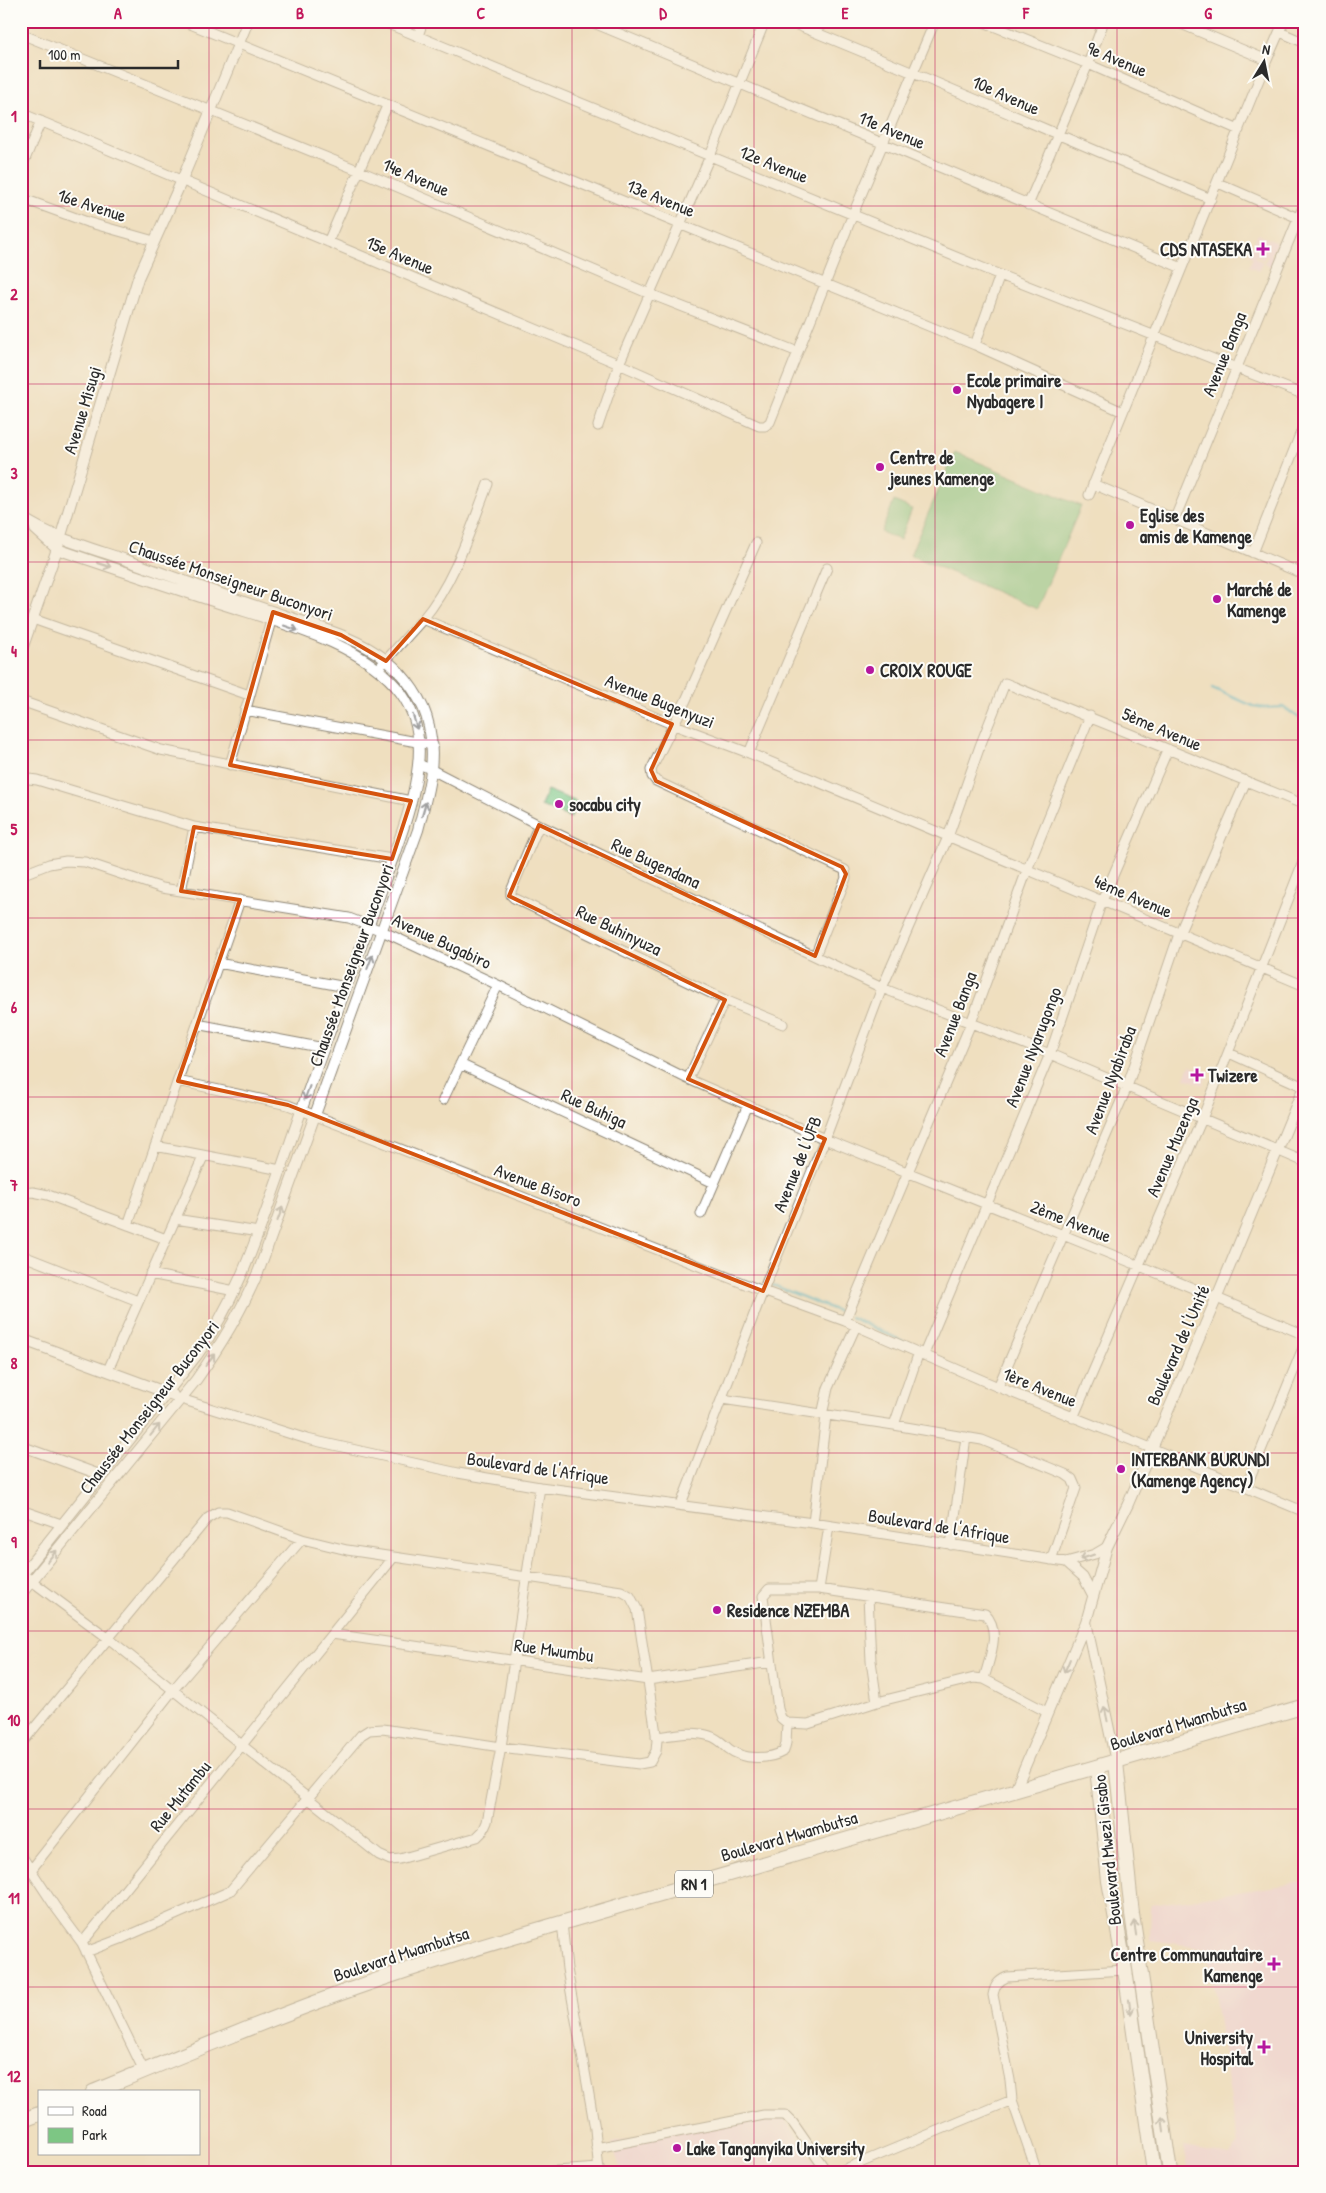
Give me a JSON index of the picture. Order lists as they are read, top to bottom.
{
  "streets": {
    "main road": ["Boulevard Mwambutsa", "Boulevard Mwezi Gisabo", "RN 1"],
    "street": [
      "9e Avenue",
      "10e Avenue",
      "11e Avenue",
      "12e Avenue",
      "14e Avenue",
      "13e Avenue",
      "16e Avenue",
      "15e Avenue",
      "Avenue Banga",
      "Avenue Misugi",
      "Chaussée Monseigneur Buconyori",
      "Avenue Bugenyuzi",
      "5ème Avenue",
      "Rue Bugendana",
      "4ème Avenue",
      "Rue Buhinyuza",
      "Avenue Bugabiro",
      "Avenue Nyarugongo",
      "Avenue Nyabiraba",
      "Rue Buhiga",
      "Avenue Muzenga",
      "Avenue de l'UFB",
      "Avenue Bisoro",
      "2ème Avenue",
      "Boulevard de l'Unité",
      "1ère Avenue",
      "Boulevard de l'Afrique",
      "Rue Mwumbu",
      "Rue Mutambu"
    ]
  },
  "crossings": [
    ["12e Avenue", "Avenue Banga"],
    ["14e Avenue", "15e Avenue"],
    ["14e Avenue", "Avenue Misugi"],
    ["13e Avenue", "Avenue Misugi"],
    ["16e Avenue", "Avenue Misugi"],
    ["15e Avenue", "Avenue Misugi"],
    ["Avenue Banga", "5ème Avenue"],
    ["Avenue Banga", "Rue Bugendana"],
    ["Avenue Banga", "4ème Avenue"],
    ["Avenue Banga", "2ème Avenue"],
    ["Avenue Banga", "1ère Avenue"],
    ["Avenue Misugi", "Chaussée Monseigneur Buconyori"],
    ["Chaussée Monseigneur Buconyori", "Rue Bugendana"],
    ["Chaussée Monseigneur Buconyori", "Avenue Bugabiro"],
    ["Chaussée Monseigneur Buconyori", "Avenue Bisoro"],
    ["Chaussée Monseigneur Buconyori", "Boulevard de l'Afrique"],
    ["Avenue Bugenyuzi", "4ème Avenue"],
    ["Avenue Bugenyuzi", "Avenue de l'UFB"],
    ["5ème Avenue", "Avenue Nyarugongo"],
    ["5ème Avenue", "Avenue Nyabiraba"],
    ["5ème Avenue", "Avenue de l'UFB"],
    ["Rue Bugendana", "Rue Buhinyuza"],
    ["Rue Bugendana", "Avenue Nyarugongo"],
    ["Rue Bugendana", "Avenue Nyabiraba"],
    ["Rue Bugendana", "Avenue Muzenga"],
    ["Rue Bugendana", "Avenue de l'UFB"],
    ["Rue Bugendana", "Boulevard de l'Unité"],
    ["4ème Avenue", "Avenue Nyarugongo"],
    ["4ème Avenue", "Avenue Nyabiraba"],
    ["4ème Avenue", "Avenue Muzenga"],
    ["4ème Avenue", "Avenue de l'UFB"],
    ["Avenue Bugabiro", "Avenue de l'UFB"],
    ["Avenue Bugabiro", "2ème Avenue"],
    ["Avenue Nyarugongo", "2ème Avenue"],
    ["Avenue Nyarugongo", "1ère Avenue"],
    ["Avenue Nyabiraba", "2ème Avenue"],
    ["Avenue Nyabiraba", "1ère Avenue"],
    ["Avenue Muzenga", "2ème Avenue"],
    ["Avenue Muzenga", "1ère Avenue"],
    ["Avenue de l'UFB", "Avenue Bisoro"],
    ["Avenue de l'UFB", "2ème Avenue"],
    ["Avenue de l'UFB", "1ère Avenue"],
    ["Avenue de l'UFB", "Boulevard de l'Afrique"],
    ["Avenue Bisoro", "1ère Avenue"],
    ["2ème Avenue", "Boulevard de l'Unité"],
    ["Boulevard de l'Unité", "1ère Avenue"],
    ["Boulevard de l'Unité", "Boulevard de l'Afrique"],
    ["Boulevard de l'Unité", "Boulevard Mwambutsa"],
    ["Boulevard de l'Unité", "Boulevard Mwezi Gisabo"],
    ["Rue Mwumbu", "Rue Mutambu"],
    ["Boulevard Mwambutsa", "Boulevard Mwezi Gisabo"]
  ],
  "places": {
    "health": [
      "CDS NTASEKA",
      "Twizere",
      "Centre Communautaire Kamenge",
      "University Hospital"
    ],
    "other": [
      "Ecole primaire Nyabagere I",
      "Centre de jeunes Kamenge",
      "Eglise des amis de Kamenge",
      "Marché de Kamenge",
      "CROIX ROUGE",
      "socabu city",
      "INTERBANK BURUNDI (Kamenge Agency)",
      "Residence NZEMBA",
      "Lake Tanganyika University"
    ]
  },
  "legend": ["Road", "Park"],
  "scale_bar": "100 m",
  "north": "top",
  "grid": {
    "columns": [
      "A",
      "B",
      "C",
      "D",
      "E",
      "F",
      "G"
    ],
    "rows": [
      "1",
      "2",
      "3",
      "4",
      "5",
      "6",
      "7",
      "8",
      "9",
      "10",
      "11",
      "12"
    ]
  }
}
